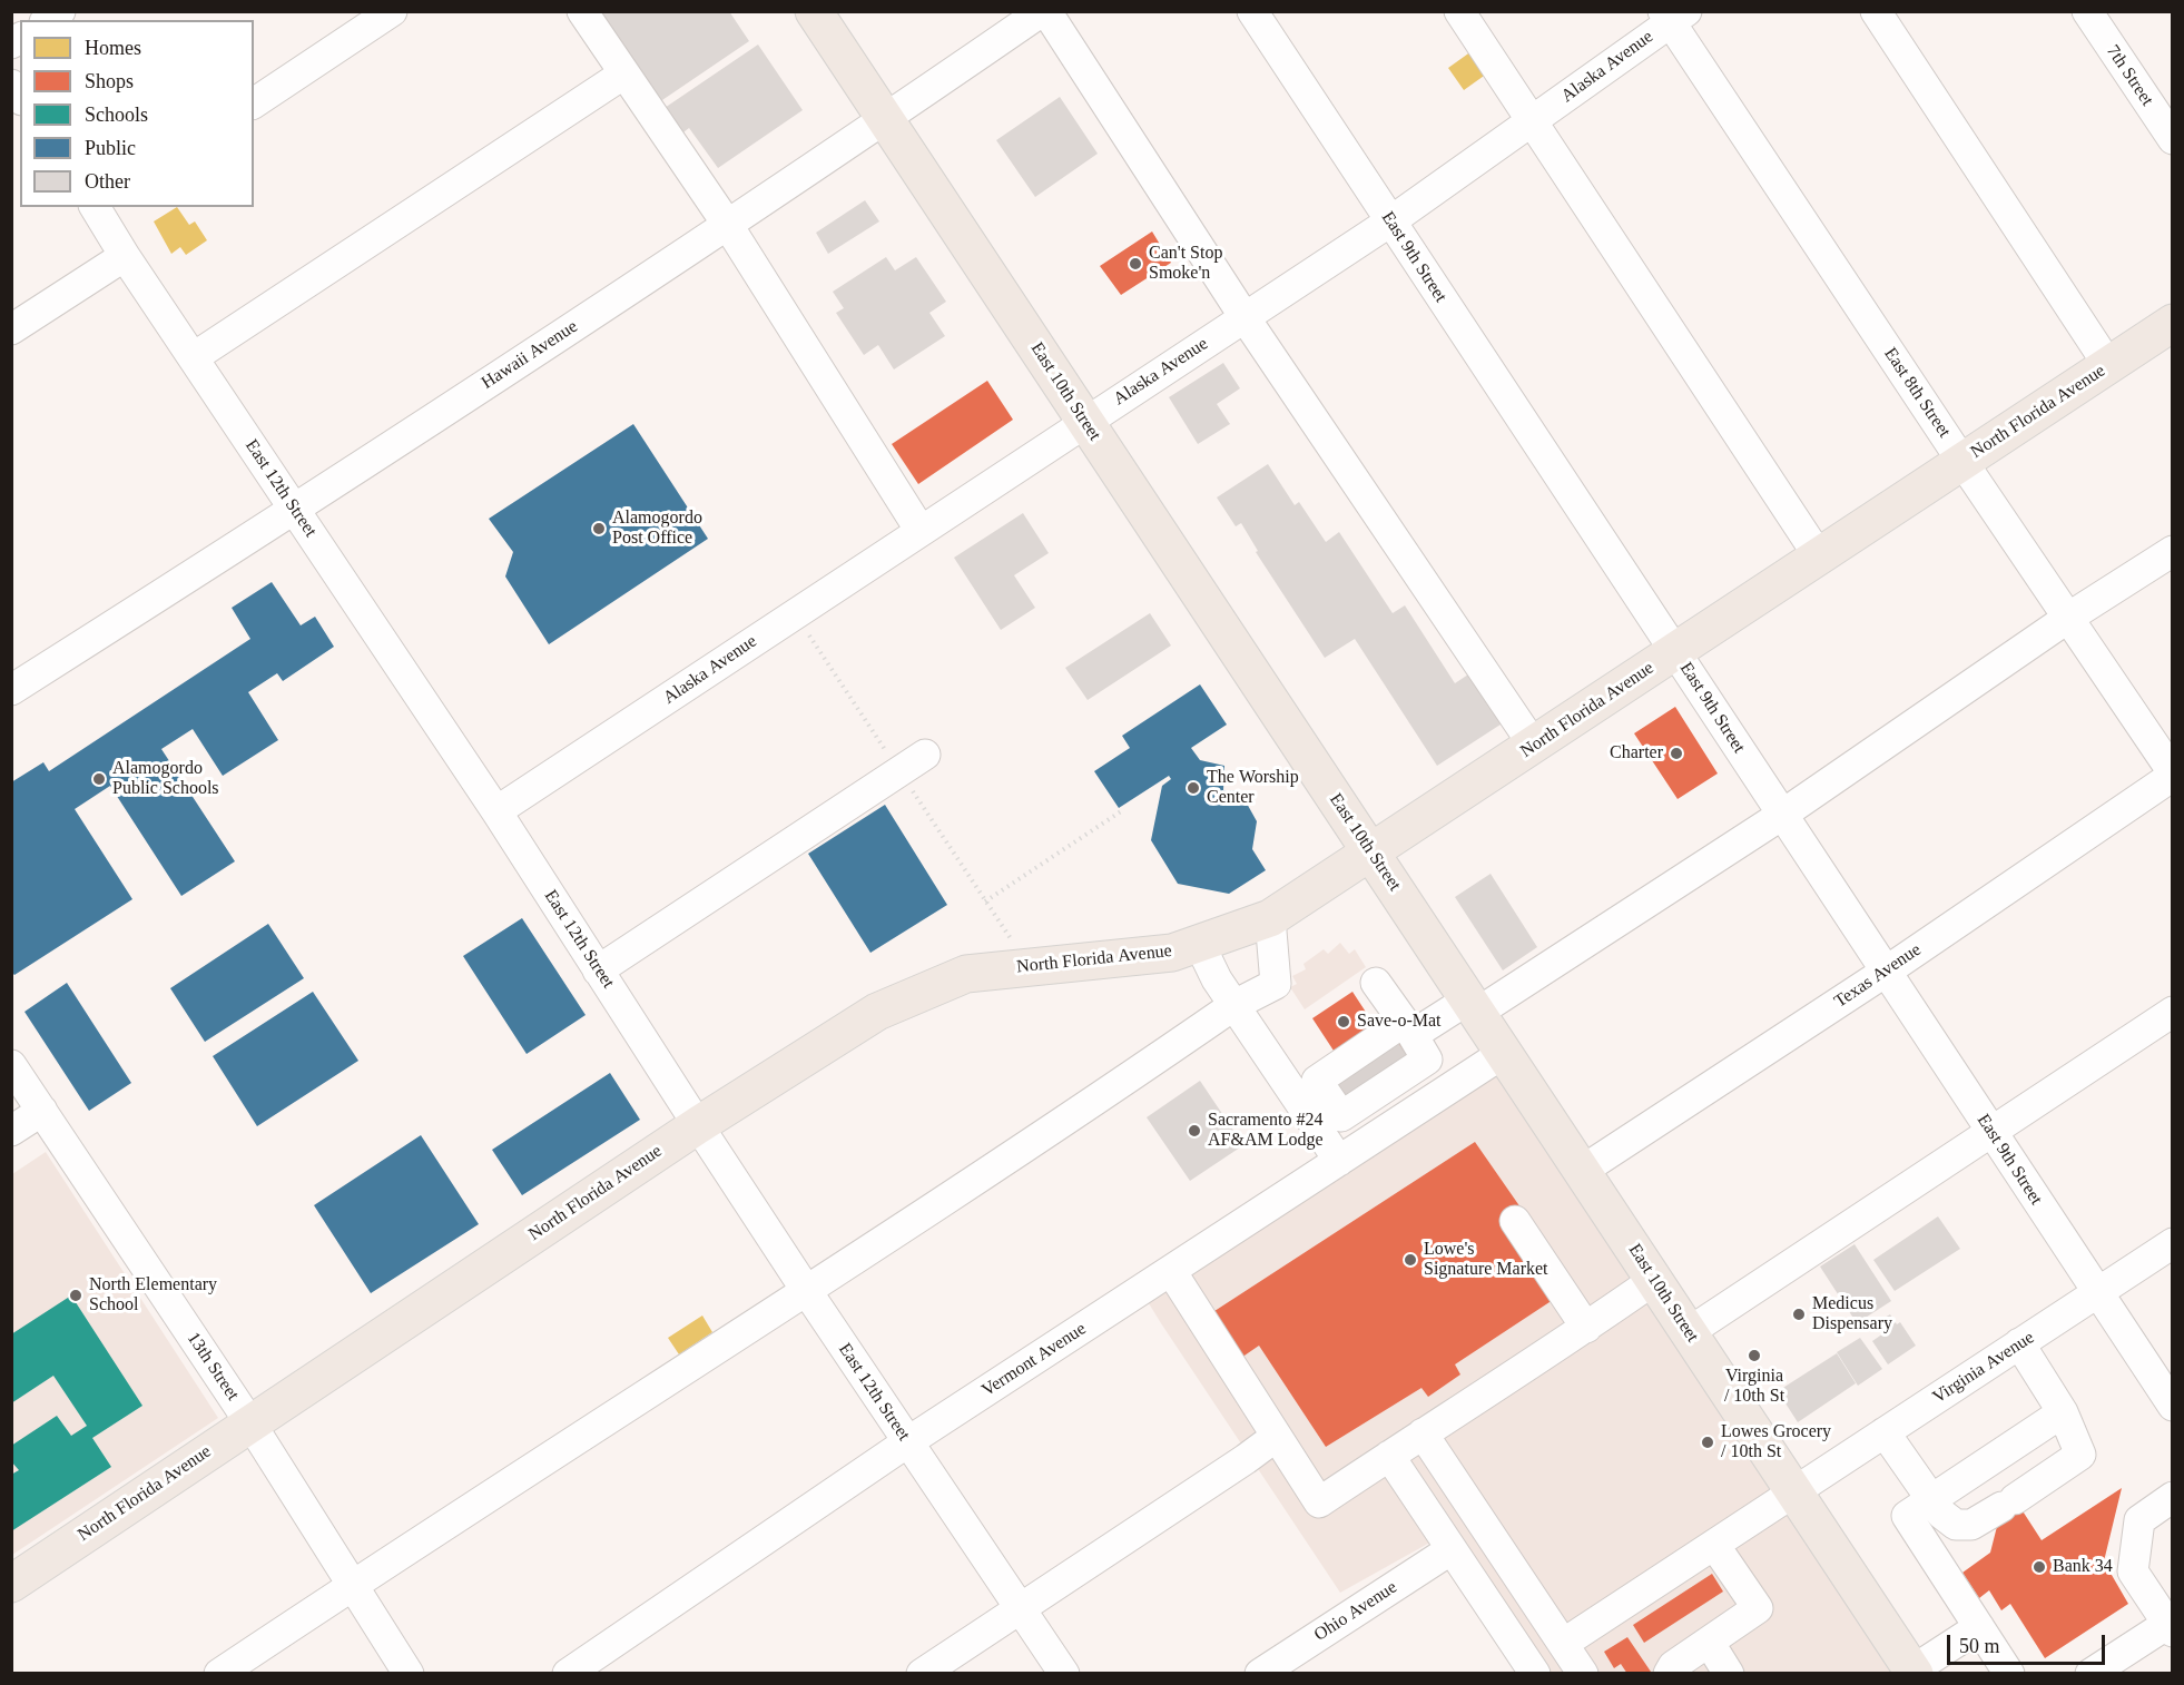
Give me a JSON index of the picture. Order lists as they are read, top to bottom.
{
  "streets": {
    "main road": ["East 10th Street", "North Florida Avenue"],
    "street": [
      "Alaska Avenue",
      "7th Street",
      "East 9th Street",
      "Hawaii Avenue",
      "East 8th Street",
      "East 12th Street",
      "Texas Avenue",
      "Vermont Avenue",
      "13th Street",
      "Virginia Avenue",
      "Ohio Avenue"
    ]
  },
  "crossings": [
    ["Alaska Avenue", "East 9th Street"],
    ["Alaska Avenue", "East 10th Street"],
    ["Alaska Avenue", "East 8th Street"],
    ["Alaska Avenue", "East 12th Street"],
    ["East 9th Street", "North Florida Avenue"],
    ["East 9th Street", "Texas Avenue"],
    ["East 9th Street", "Virginia Avenue"],
    ["Hawaii Avenue", "East 10th Street"],
    ["Hawaii Avenue", "East 12th Street"],
    ["East 10th Street", "North Florida Avenue"],
    ["East 10th Street", "Texas Avenue"],
    ["East 10th Street", "Vermont Avenue"],
    ["East 10th Street", "Virginia Avenue"],
    ["East 8th Street", "North Florida Avenue"],
    ["East 8th Street", "Texas Avenue"],
    ["North Florida Avenue", "East 12th Street"],
    ["North Florida Avenue", "13th Street"],
    ["East 12th Street", "Vermont Avenue"]
  ],
  "places": [
    "Can't Stop Smoke'n",
    "Alamogordo Post Office",
    "Charter",
    "Alamogordo Public Schools",
    "The Worship Center",
    "Save-o-Mat",
    "Sacramento #24 AF&AM Lodge",
    "Lowe's Signature Market",
    "North Elementary School",
    "Medicus Dispensary",
    "Virginia / 10th St",
    "Lowes Grocery / 10th St",
    "Bank 34"
  ],
  "legend": [
    "Homes",
    "Shops",
    "Schools",
    "Public",
    "Other"
  ],
  "scale_bar": "50 m"
}
